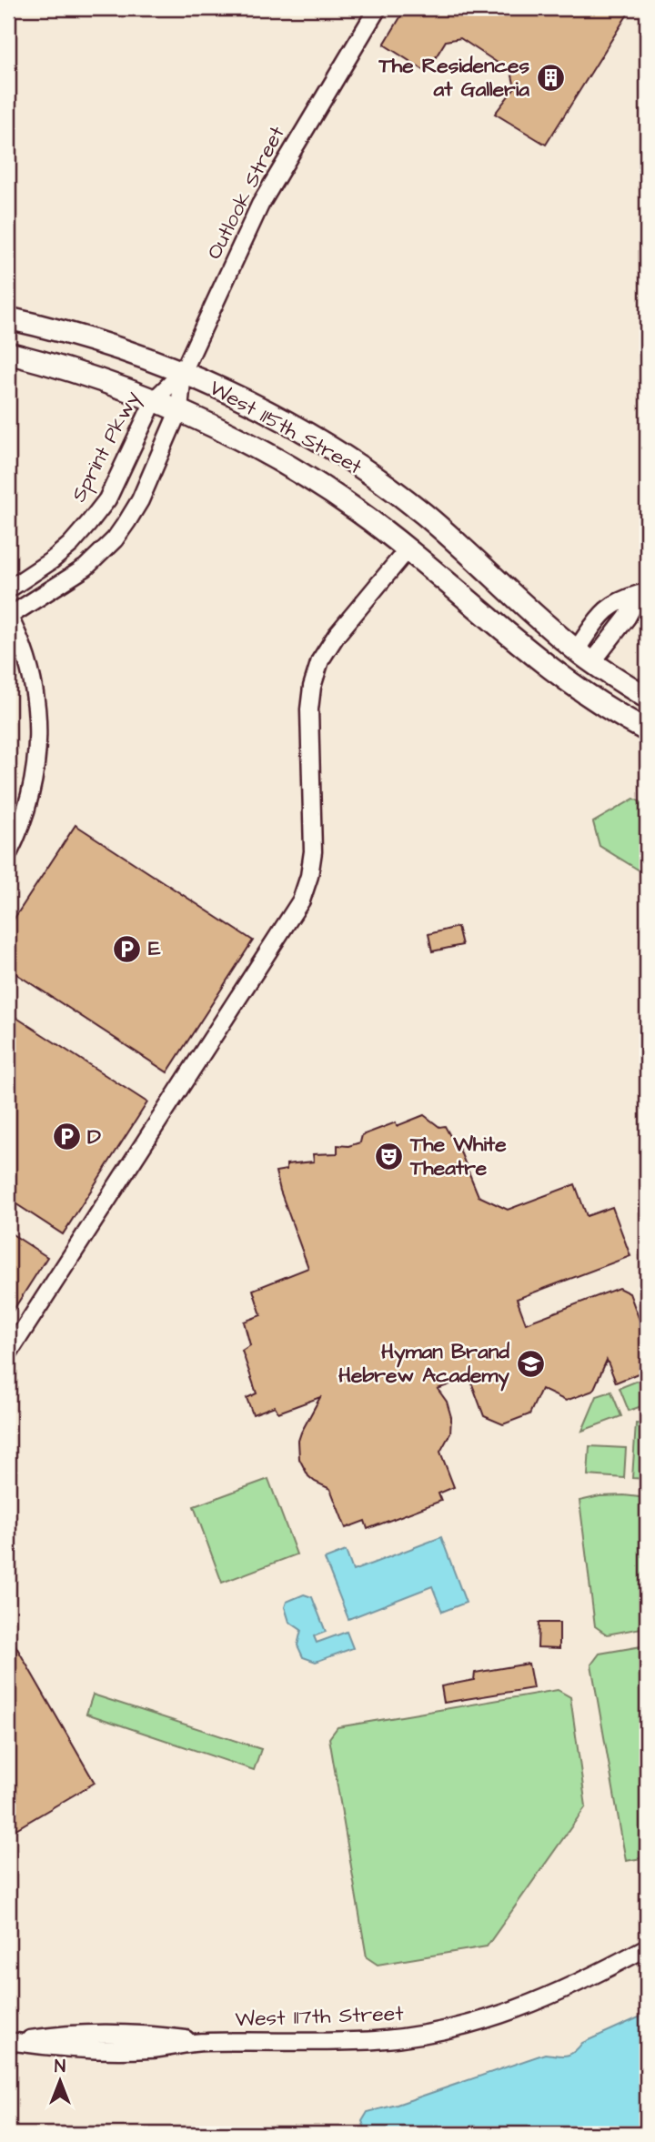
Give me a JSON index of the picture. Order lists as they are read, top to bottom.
{
  "streets": {
    "street": [
      "Outlook Street",
      "West 115th Street",
      "Sprint Pkwy",
      "West 117th Street"
    ]
  },
  "crossings": [
    ["Outlook Street", "West 115th Street"],
    ["Outlook Street", "Sprint Pkwy"],
    ["West 115th Street", "Sprint Pkwy"]
  ],
  "places": {
    "building": ["The Residences at Galleria"],
    "parking": ["E", "D"],
    "theatre": ["The White Theatre"],
    "school or university": ["Hyman Brand Hebrew Academy"]
  },
  "north": "top"
}
